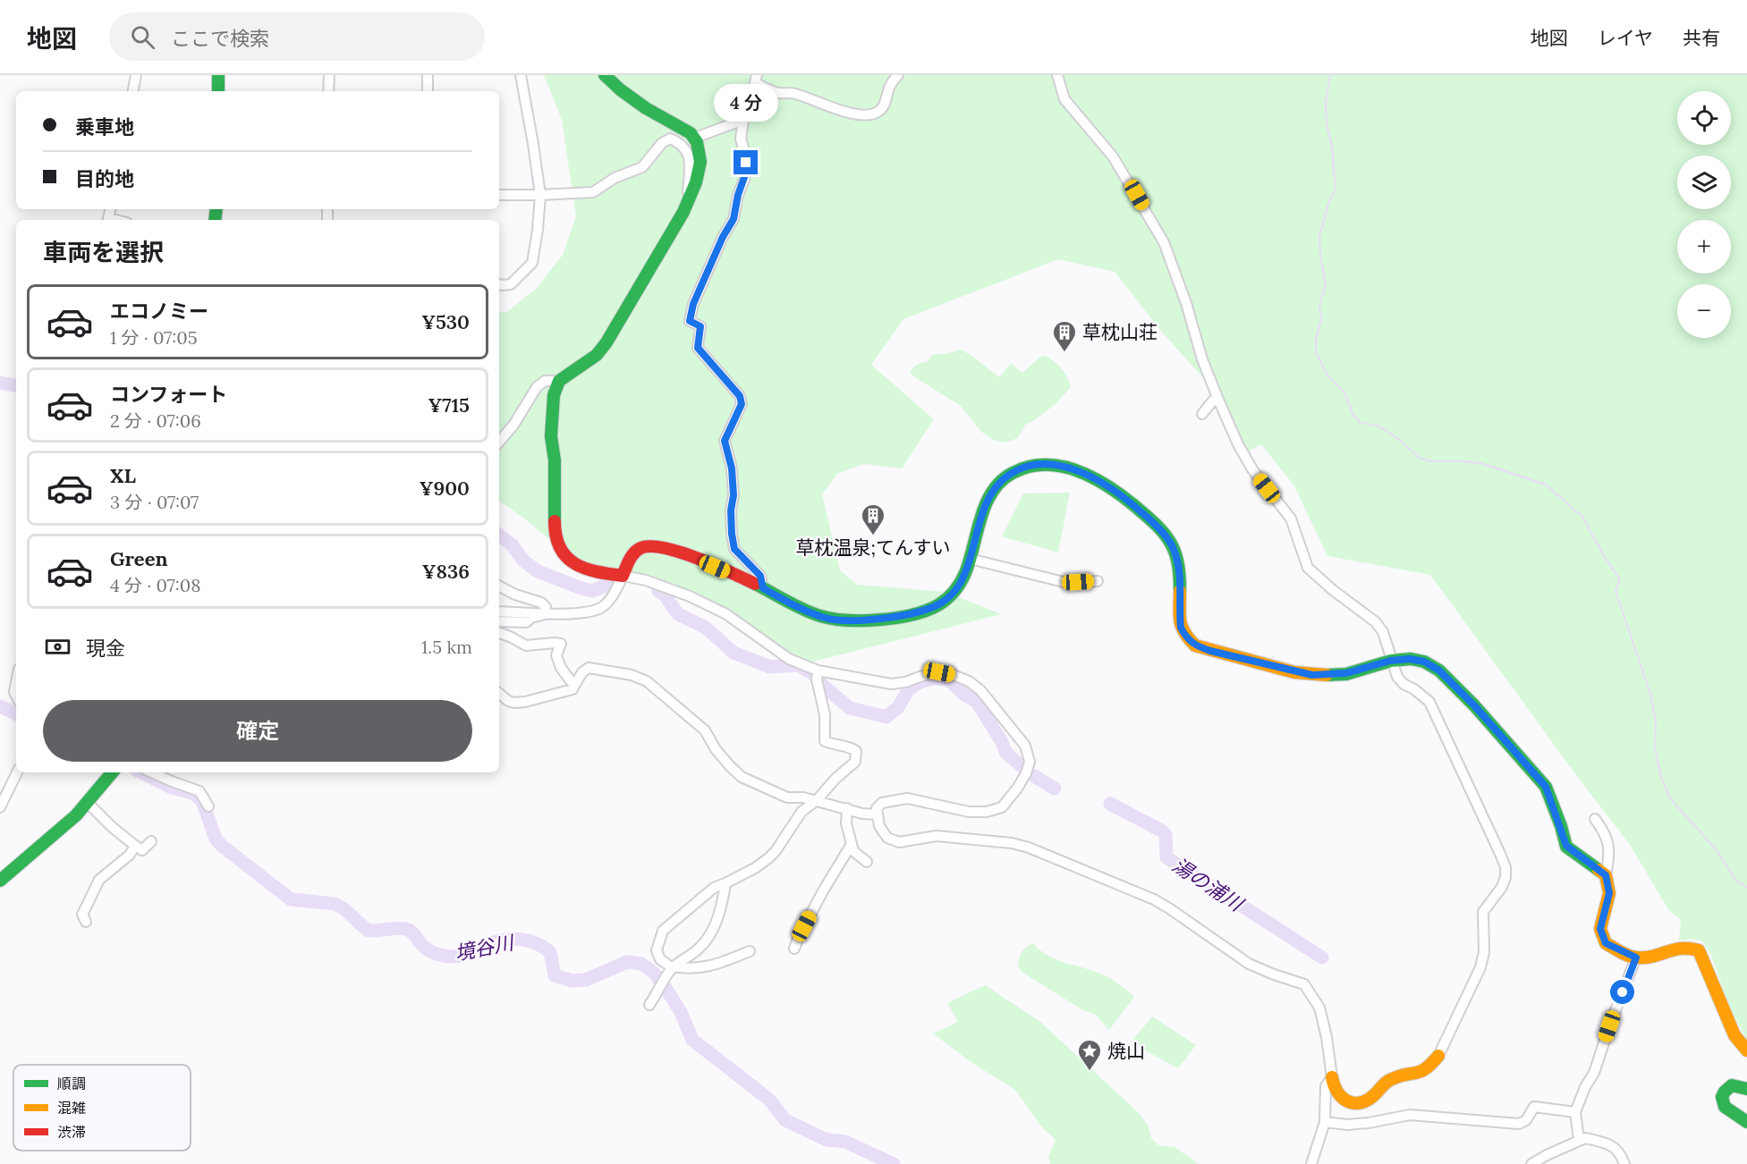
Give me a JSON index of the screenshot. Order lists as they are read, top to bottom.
{
  "water": ["湯の浦川", "境谷川"],
  "places": {
    "building": ["草枕山荘", "草枕温泉;てんすい"],
    "place": ["焼山"]
  },
  "legend": ["順調", "混雑", "渋滞"],
  "page": {
    "header": "地図",
    "search": "ここで検索",
    "nav": ["地図", "レイヤ", "共有"],
    "bubble": "4 分",
    "map_buttons": ["+", "−"],
    "banner": ["乗車地", "目的地"],
    "heading": "車両を選択",
    "list": [
      {
        "name": "エコノミー",
        "note": "1 分 · 07:05",
        "value": "¥530"
      },
      {
        "name": "コンフォート",
        "note": "2 分 · 07:06",
        "value": "¥715"
      },
      {
        "name": "XL",
        "note": "3 分 · 07:07",
        "value": "¥900"
      },
      {
        "name": "Green",
        "note": "4 分 · 07:08",
        "value": "¥836"
      }
    ],
    "pay": ["現金", "1.5 km"],
    "buttons": "確定"
  }
}
